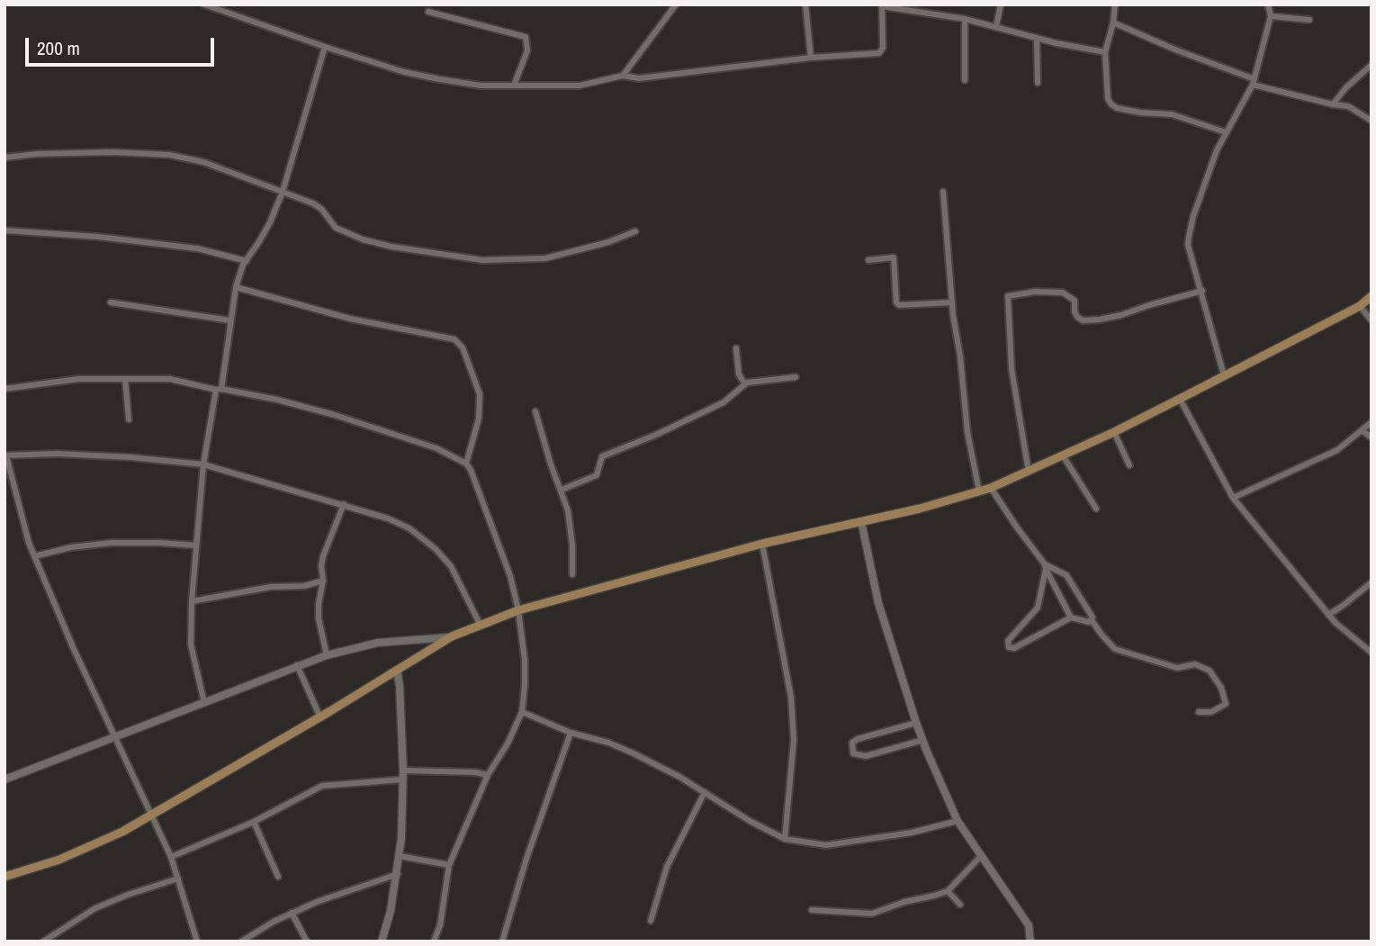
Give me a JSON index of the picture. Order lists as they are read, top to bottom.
{
  "scale_bar": "200 m"
}
